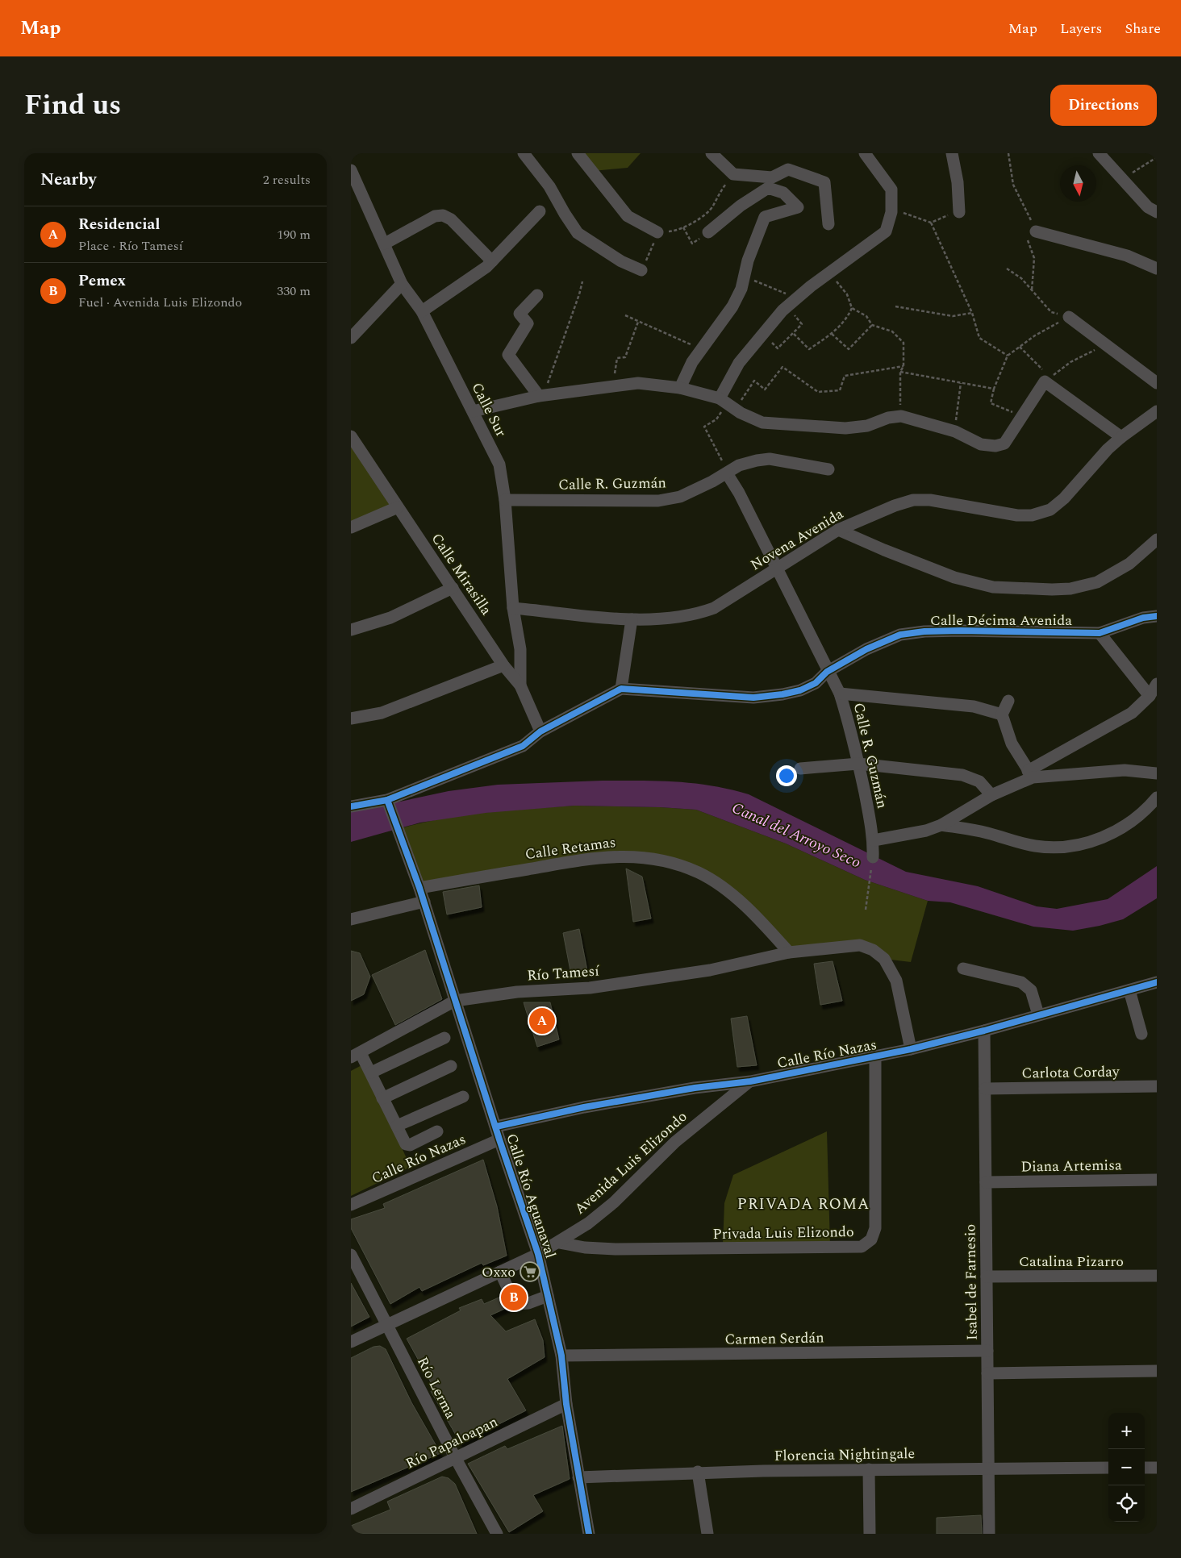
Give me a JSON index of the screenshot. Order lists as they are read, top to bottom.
{
  "streets": {
    "street": [
      "Calle Sur",
      "Calle R. Guzmán",
      "Novena Avenida",
      "Calle Mirasilla",
      "Calle Décima Avenida",
      "Calle Retamas",
      "Río Tamesí",
      "Calle Río Nazas",
      "Carlota Corday",
      "Avenida Luis Elizondo",
      "Diana Artemisa",
      "Calle Río Aguanaval",
      "Privada Luis Elizondo",
      "Catalina Pizarro",
      "Isabel de Farnesio",
      "Carmen Serdán",
      "Río Lerma",
      "Río Papaloapan",
      "Florencia Nightingale"
    ]
  },
  "crossings": [
    ["Calle Sur", "Calle R. Guzmán"],
    ["Calle Sur", "Novena Avenida"],
    ["Calle Sur", "Calle Mirasilla"],
    ["Calle R. Guzmán", "Novena Avenida"],
    ["Calle R. Guzmán", "Calle Décima Avenida"],
    ["Calle Retamas", "Río Tamesí"],
    ["Calle Retamas", "Calle Río Aguanaval"],
    ["Río Tamesí", "Calle Río Nazas"],
    ["Río Tamesí", "Calle Río Aguanaval"],
    ["Calle Río Nazas", "Avenida Luis Elizondo"],
    ["Calle Río Nazas", "Calle Río Aguanaval"],
    ["Calle Río Nazas", "Privada Luis Elizondo"],
    ["Calle Río Nazas", "Isabel de Farnesio"],
    ["Carlota Corday", "Isabel de Farnesio"],
    ["Avenida Luis Elizondo", "Calle Río Aguanaval"],
    ["Avenida Luis Elizondo", "Privada Luis Elizondo"],
    ["Avenida Luis Elizondo", "Río Lerma"],
    ["Diana Artemisa", "Isabel de Farnesio"],
    ["Calle Río Aguanaval", "Carmen Serdán"],
    ["Calle Río Aguanaval", "Río Papaloapan"],
    ["Calle Río Aguanaval", "Florencia Nightingale"],
    ["Catalina Pizarro", "Isabel de Farnesio"],
    ["Isabel de Farnesio", "Carmen Serdán"],
    ["Isabel de Farnesio", "Florencia Nightingale"],
    ["Río Lerma", "Río Papaloapan"]
  ],
  "districts": ["PRIVADA ROMA"],
  "water": ["Canal del Arroyo Seco"],
  "places": {
    "supermarket": ["Oxxo"]
  },
  "north": "bottom",
  "page": {
    "header": "Map",
    "nav": ["Map", "Layers", "Share"],
    "title": "Find us",
    "buttons": "Directions",
    "heading": ["Nearby", "2 results"],
    "list": [
      {
        "mark": "A",
        "name": "Residencial",
        "note": "Place · Río Tamesí",
        "value": "190 m"
      },
      {
        "mark": "B",
        "name": "Pemex",
        "note": "Fuel · Avenida Luis Elizondo",
        "value": "330 m"
      }
    ],
    "pins": ["A", "B"],
    "map_buttons": ["+", "−"]
  }
}
